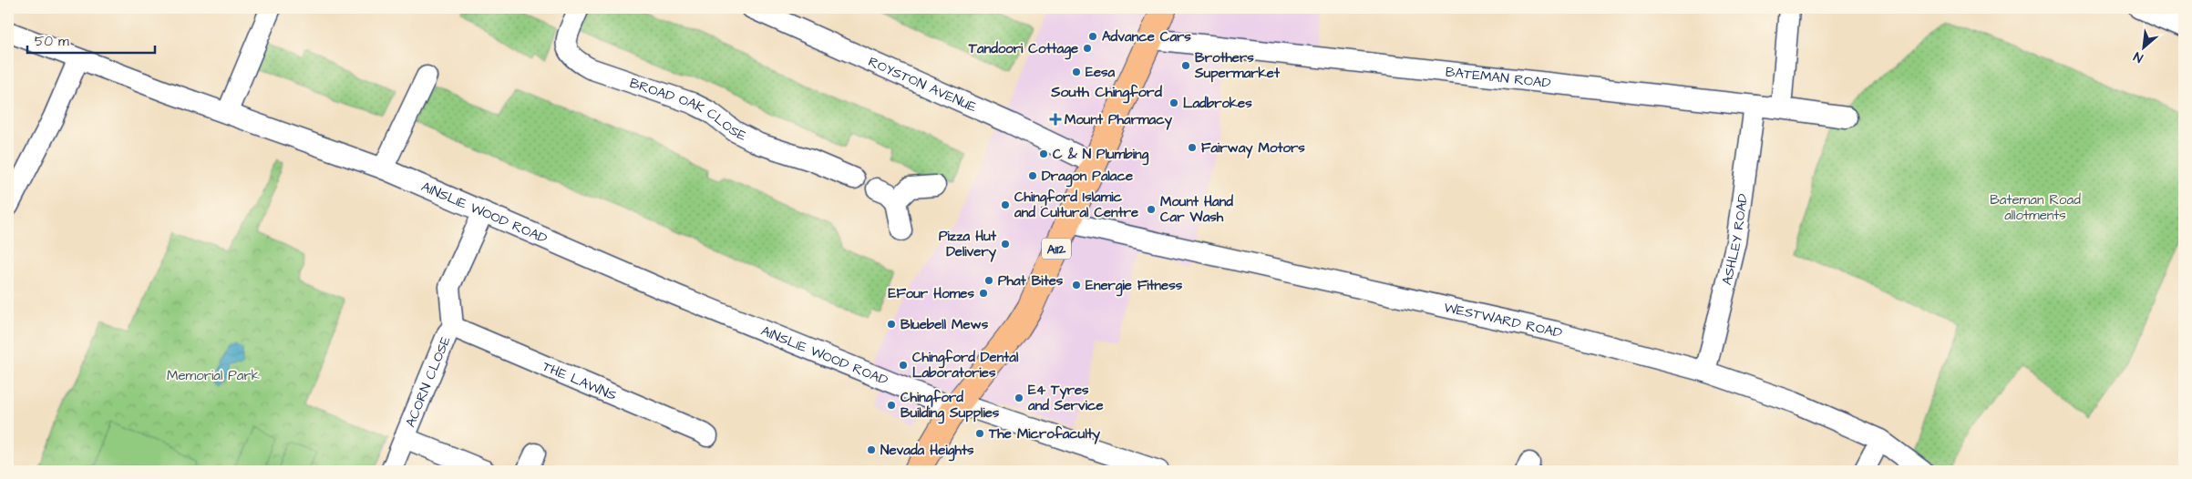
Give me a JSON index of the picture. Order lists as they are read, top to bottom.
{
  "streets": {
    "main road": ["A112"],
    "street": [
      "BATEMAN ROAD",
      "ROYSTON AVENUE",
      "BROAD OAK CLOSE",
      "AINSLIE WOOD ROAD",
      "ASHLEY ROAD",
      "WESTWARD ROAD",
      "THE LAWNS",
      "ACORN CLOSE"
    ]
  },
  "crossings": [
    ["BATEMAN ROAD", "ASHLEY ROAD"],
    ["BATEMAN ROAD", "A112"],
    ["ROYSTON AVENUE", "A112"],
    ["AINSLIE WOOD ROAD", "A112"],
    ["ASHLEY ROAD", "WESTWARD ROAD"],
    ["A112", "WESTWARD ROAD"],
    ["THE LAWNS", "ACORN CLOSE"]
  ],
  "districts": ["South Chingford"],
  "parks": ["Bateman Road allotments", "Memorial Park"],
  "places": {
    "other": [
      "Advance Cars",
      "Tandoori Cottage",
      "Brothers Supermarket",
      "Eesa",
      "Ladbrokes",
      "Fairway Motors",
      "C & N Plumbing",
      "Dragon Palace",
      "Chingford Islamic and Cultural Centre",
      "Mount Hand Car Wash",
      "Pizza Hut Delivery",
      "Phat Bites",
      "Energie Fitness",
      "EFour Homes",
      "Bluebell Mews",
      "Chingford Dental Laboratories",
      "E4 Tyres and Service",
      "Chingford Building Supplies",
      "The Microfaculty",
      "Nevada Heights"
    ],
    "health": ["Mount Pharmacy"]
  },
  "scale_bar": "50 m",
  "north": "bottom left"
}
